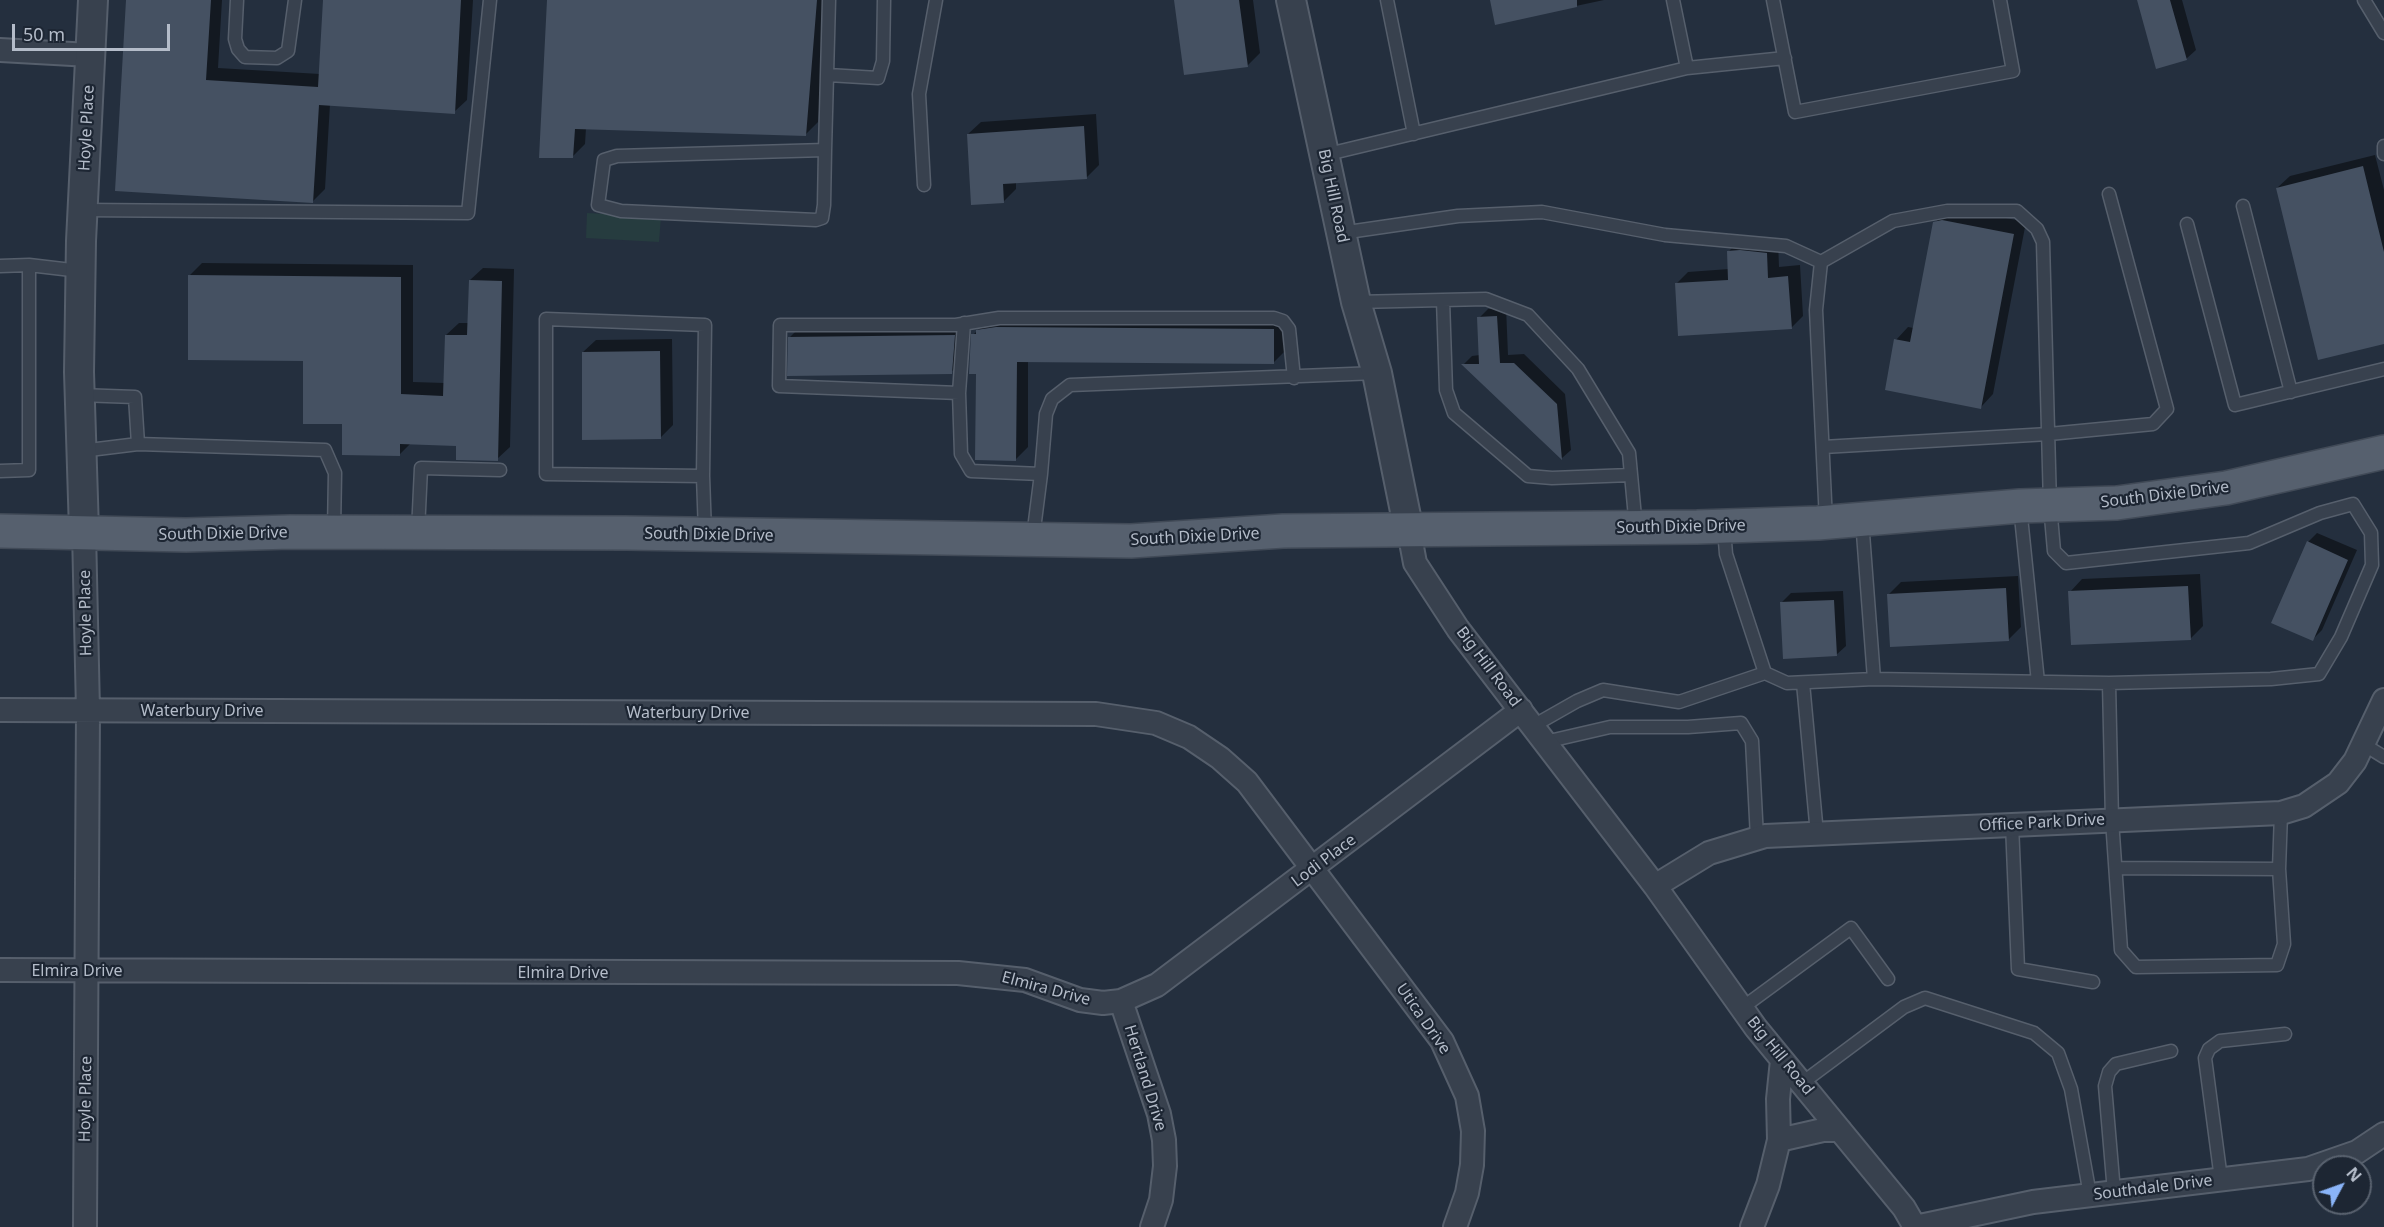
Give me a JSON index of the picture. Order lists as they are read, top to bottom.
{
  "streets": {
    "main road": ["South Dixie Drive"],
    "street": [
      "Hoyle Place",
      "Big Hill Road",
      "Waterbury Drive",
      "Office Park Drive",
      "Lodi Place",
      "Elmira Drive",
      "Utica Drive",
      "Hertland Drive",
      "Southdale Drive"
    ]
  },
  "crossings": [
    ["Hoyle Place", "South Dixie Drive"],
    ["Hoyle Place", "Waterbury Drive"],
    ["Hoyle Place", "Elmira Drive"],
    ["Big Hill Road", "South Dixie Drive"],
    ["Big Hill Road", "Office Park Drive"],
    ["Big Hill Road", "Lodi Place"],
    ["Big Hill Road", "Southdale Drive"],
    ["Waterbury Drive", "Lodi Place"],
    ["Waterbury Drive", "Utica Drive"],
    ["Lodi Place", "Elmira Drive"],
    ["Lodi Place", "Utica Drive"],
    ["Lodi Place", "Hertland Drive"],
    ["Elmira Drive", "Hertland Drive"]
  ],
  "scale_bar": "50 m",
  "north": "top right"
}
